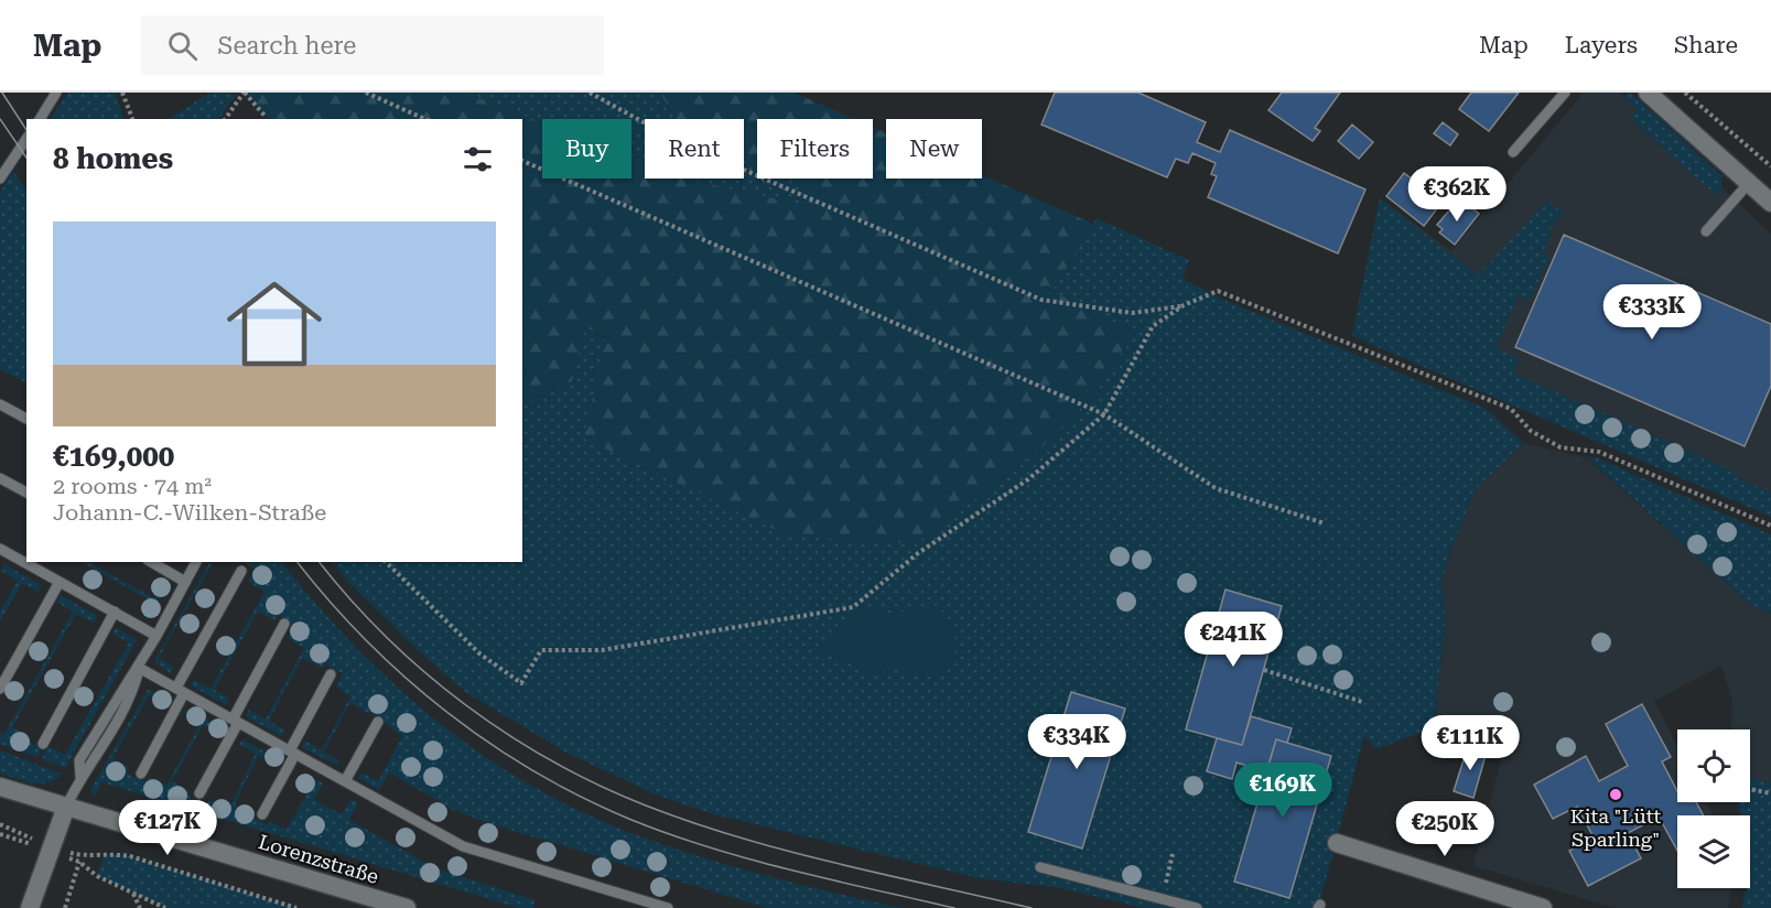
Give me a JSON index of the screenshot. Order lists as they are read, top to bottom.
{
  "streets": {
    "street": ["Lorenzstraße"]
  },
  "places": ["Kita \"Lütt Sparling\""],
  "page": {
    "header": "Map",
    "search": "Search here",
    "nav": ["Map", "Layers", "Share"],
    "chip": [
      "Buy",
      "Rent",
      "Filters",
      "New"
    ],
    "heading": "8 homes",
    "price": [
      "€362K",
      "€333K",
      "€241K",
      "€334K",
      "€111K",
      "€169K",
      "€127K",
      "€250K"
    ],
    "list": [
      {
        "name": "€169,000",
        "note": "2 rooms · 74 m² · Johann-C.-Wilken-Straße"
      }
    ]
  }
}
